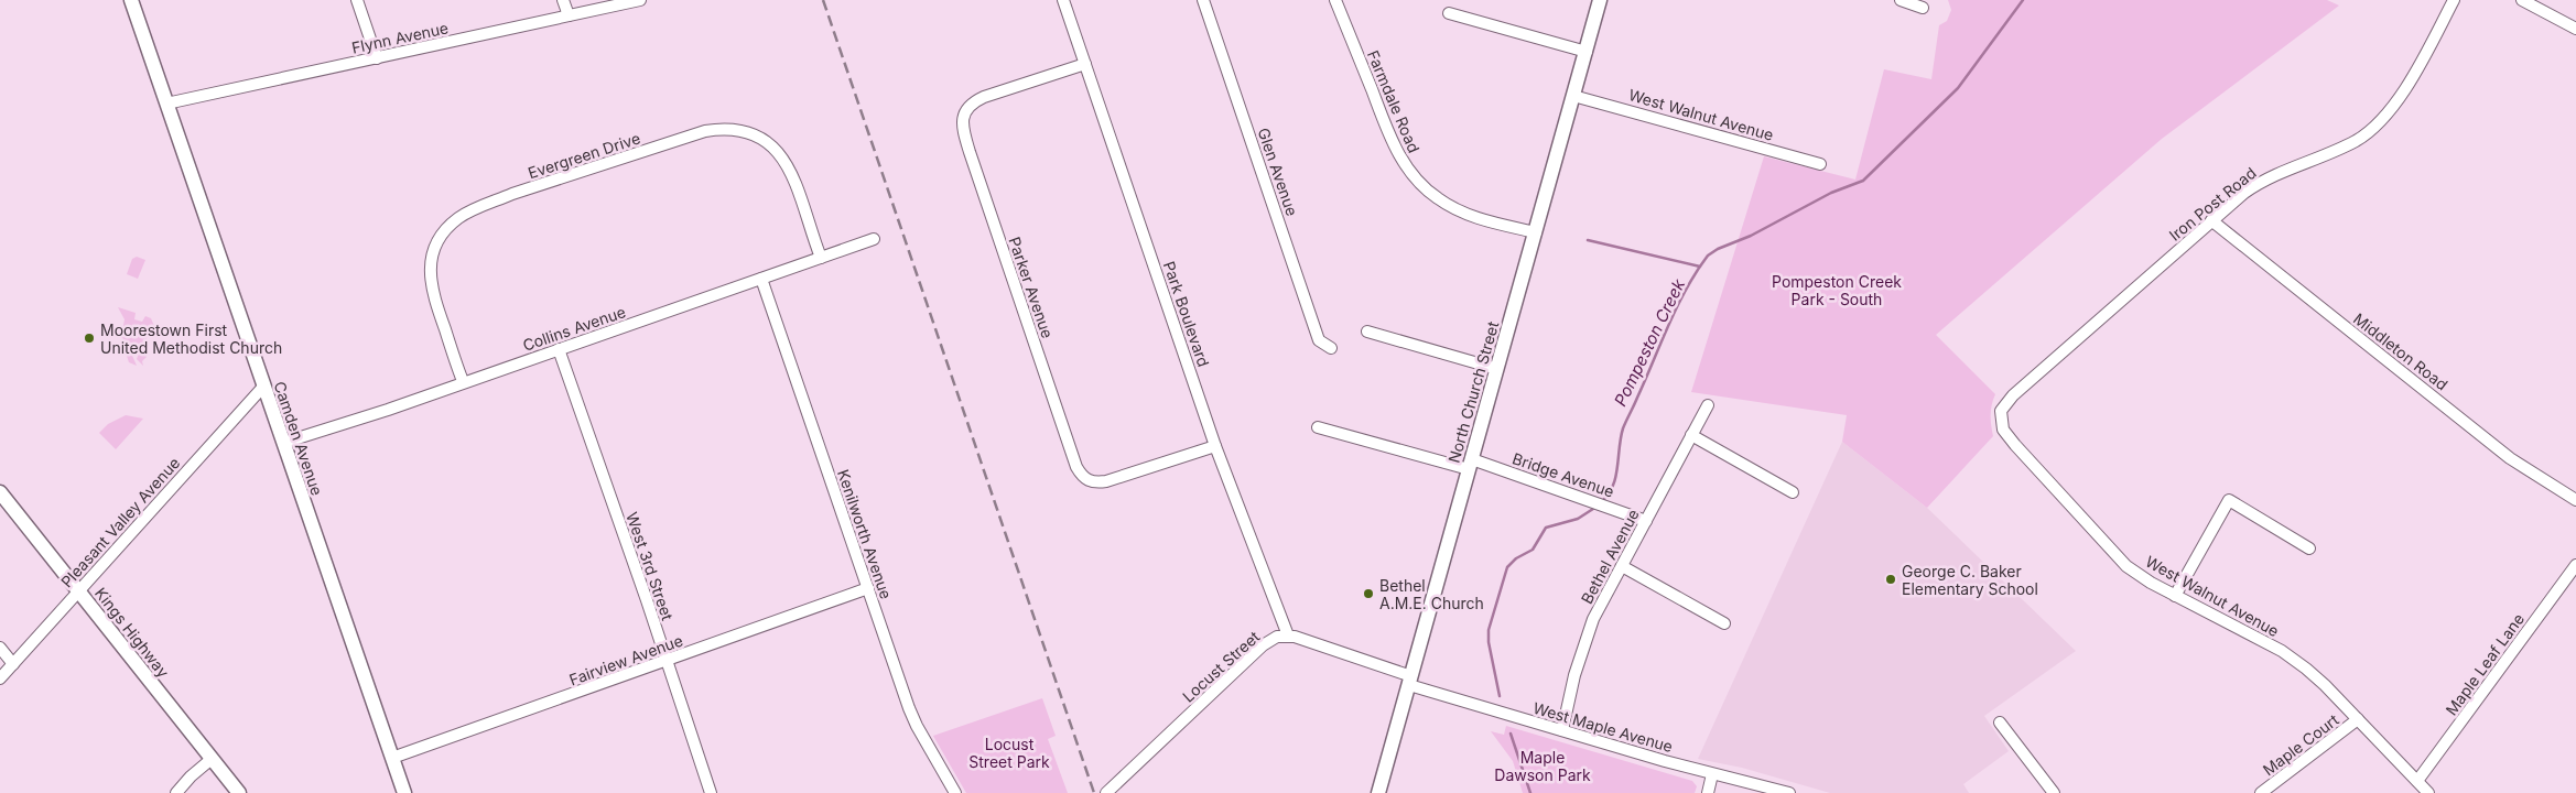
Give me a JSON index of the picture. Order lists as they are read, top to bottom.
{
  "streets": {
    "main road": ["North Church Street", "Camden Avenue", "Kings Highway"],
    "street": [
      "Flynn Avenue",
      "Farmdale Road",
      "West Walnut Avenue",
      "Evergreen Drive",
      "Glen Avenue",
      "Iron Post Road",
      "Parker Avenue",
      "Park Boulevard",
      "Collins Avenue",
      "Middleton Road",
      "Bridge Avenue",
      "Pleasant Valley Avenue",
      "Kenilworth Avenue",
      "Bethel Avenue",
      "West 3rd Street",
      "Fairview Avenue",
      "Maple Leaf Lane",
      "Locust Street",
      "West Maple Avenue",
      "Maple Court"
    ]
  },
  "crossings": [
    ["Flynn Avenue", "Camden Avenue"],
    ["Farmdale Road", "North Church Street"],
    ["West Walnut Avenue", "Iron Post Road"],
    ["West Walnut Avenue", "North Church Street"],
    ["West Walnut Avenue", "Maple Leaf Lane"],
    ["West Walnut Avenue", "Maple Court"],
    ["Evergreen Drive", "Collins Avenue"],
    ["Iron Post Road", "Middleton Road"],
    ["Parker Avenue", "Park Boulevard"],
    ["Park Boulevard", "Locust Street"],
    ["Collins Avenue", "Camden Avenue"],
    ["Collins Avenue", "Kenilworth Avenue"],
    ["Collins Avenue", "West 3rd Street"],
    ["North Church Street", "Bridge Avenue"],
    ["North Church Street", "West Maple Avenue"],
    ["Camden Avenue", "Pleasant Valley Avenue"],
    ["Camden Avenue", "Fairview Avenue"],
    ["Bridge Avenue", "Bethel Avenue"],
    ["Pleasant Valley Avenue", "Kings Highway"],
    ["Kenilworth Avenue", "Fairview Avenue"],
    ["Bethel Avenue", "West Maple Avenue"],
    ["West 3rd Street", "Fairview Avenue"]
  ],
  "water": ["Pompeston Creek"],
  "parks": ["Pompeston Creek Park - South", "Locust Street Park", "Maple Dawson Park"],
  "places": ["Moorestown First United Methodist Church", "George C. Baker Elementary School", "Bethel A.M.E. Church"]
}
